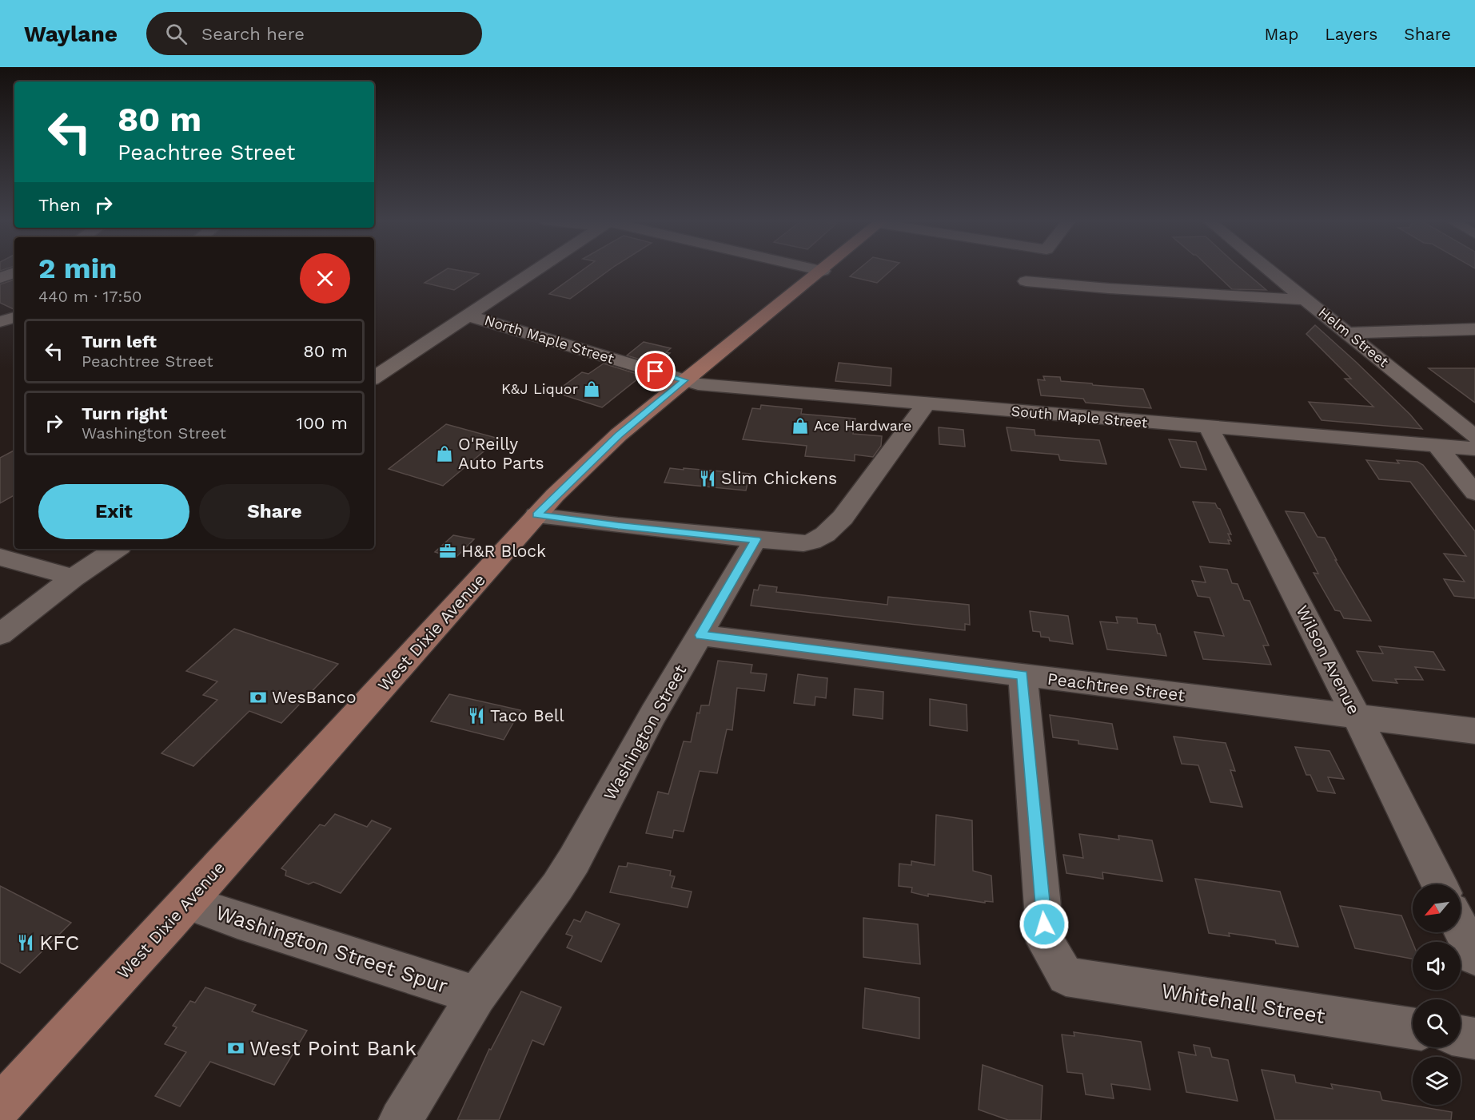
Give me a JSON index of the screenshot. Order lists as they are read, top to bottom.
{
  "streets": {
    "main road": ["West Dixie Avenue"],
    "street": [
      "Helm Street",
      "North Maple Street",
      "South Maple Street",
      "Wilson Avenue",
      "Peachtree Street",
      "Washington Street",
      "Washington Street Spur",
      "Whitehall Street"
    ]
  },
  "crossings": [
    ["North Maple Street", "South Maple Street"],
    ["North Maple Street", "West Dixie Avenue"],
    ["South Maple Street", "West Dixie Avenue"],
    ["South Maple Street", "Wilson Avenue"],
    ["West Dixie Avenue", "Washington Street Spur"],
    ["Wilson Avenue", "Peachtree Street"],
    ["Peachtree Street", "Washington Street"],
    ["Peachtree Street", "Whitehall Street"],
    ["Washington Street", "Washington Street Spur"]
  ],
  "places": {
    "shop": ["K&J Liquor", "Ace Hardware", "O'Reilly Auto Parts"],
    "restaurant": ["Slim Chickens", "Taco Bell", "KFC"],
    "office": ["H&R Block"],
    "bank": ["WesBanco", "West Point Bank"]
  },
  "north": "bottom left",
  "page": {
    "header": "Waylane",
    "search": "Search here",
    "nav": ["Map", "Layers", "Share"],
    "turn": ["80 m", "Peachtree Street"],
    "then": "Then",
    "heading": ["2 min", "440 m · 17:50"],
    "list": [
      {
        "name": "Turn left",
        "note": "Peachtree Street",
        "value": "80 m"
      },
      {
        "name": "Turn right",
        "note": "Washington Street",
        "value": "100 m"
      }
    ],
    "buttons": ["Exit", "Share"]
  }
}
